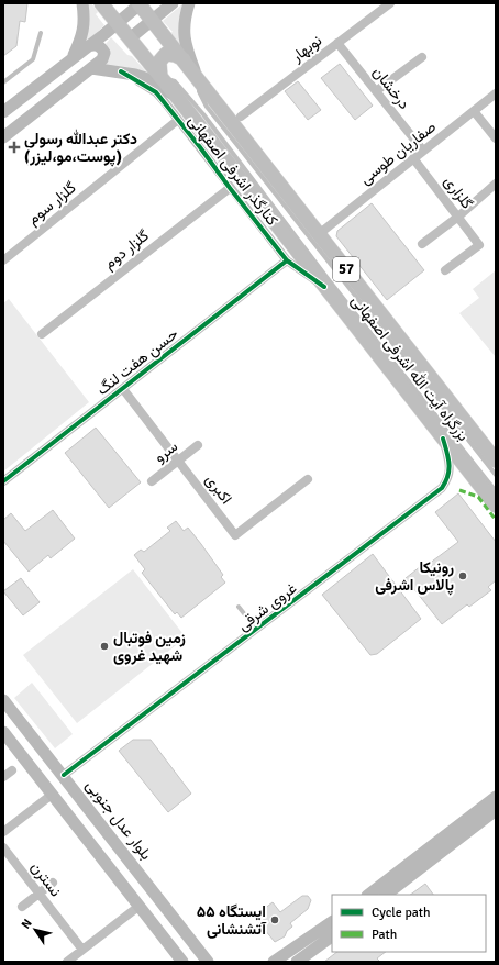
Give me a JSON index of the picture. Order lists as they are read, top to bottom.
{
  "streets": {
    "highway": ["57", "بزرگراه آیت الله اشرفی اصفهانی"],
    "main road": ["بلوار عدل جنوبی"],
    "street": [
      "نوبهار",
      "درخشان",
      "صفاریان طوسی",
      "کنارگذر اشرفی اصفهانی",
      "گلزاری",
      "گلزار سوم",
      "گلزار دوم",
      "حسن هفت لنگ",
      "سرو",
      "اکبری",
      "غروی شرقی",
      "نسترن"
    ]
  },
  "crossings": [
    ["نوبهار", "درخشان"],
    ["درخشان", "صفاریان طوسی"],
    ["صفاریان طوسی", "گلزاری"],
    ["صفاریان طوسی", "57"],
    ["کنارگذر اشرفی اصفهانی", "گلزار سوم"],
    ["کنارگذر اشرفی اصفهانی", "گلزار دوم"],
    ["کنارگذر اشرفی اصفهانی", "حسن هفت لنگ"],
    ["کنارگذر اشرفی اصفهانی", "بزرگراه آیت الله اشرفی اصفهانی"],
    ["حسن هفت لنگ", "اکبری"],
    ["بزرگراه آیت الله اشرفی اصفهانی", "غروی شرقی"],
    ["سرو", "اکبری"],
    ["غروی شرقی", "بلوار عدل جنوبی"]
  ],
  "places": {
    "health": ["دکتر عبدالله رسولی (پوست،مو،لیزر)"],
    "other": ["رونیکا پالاس اشرفی", "زمین فوتبال شهید غروی", "ایستگاه ۵۵ آتشنشانی"]
  },
  "legend": ["Cycle path", "Path"],
  "north": "top left"
}
